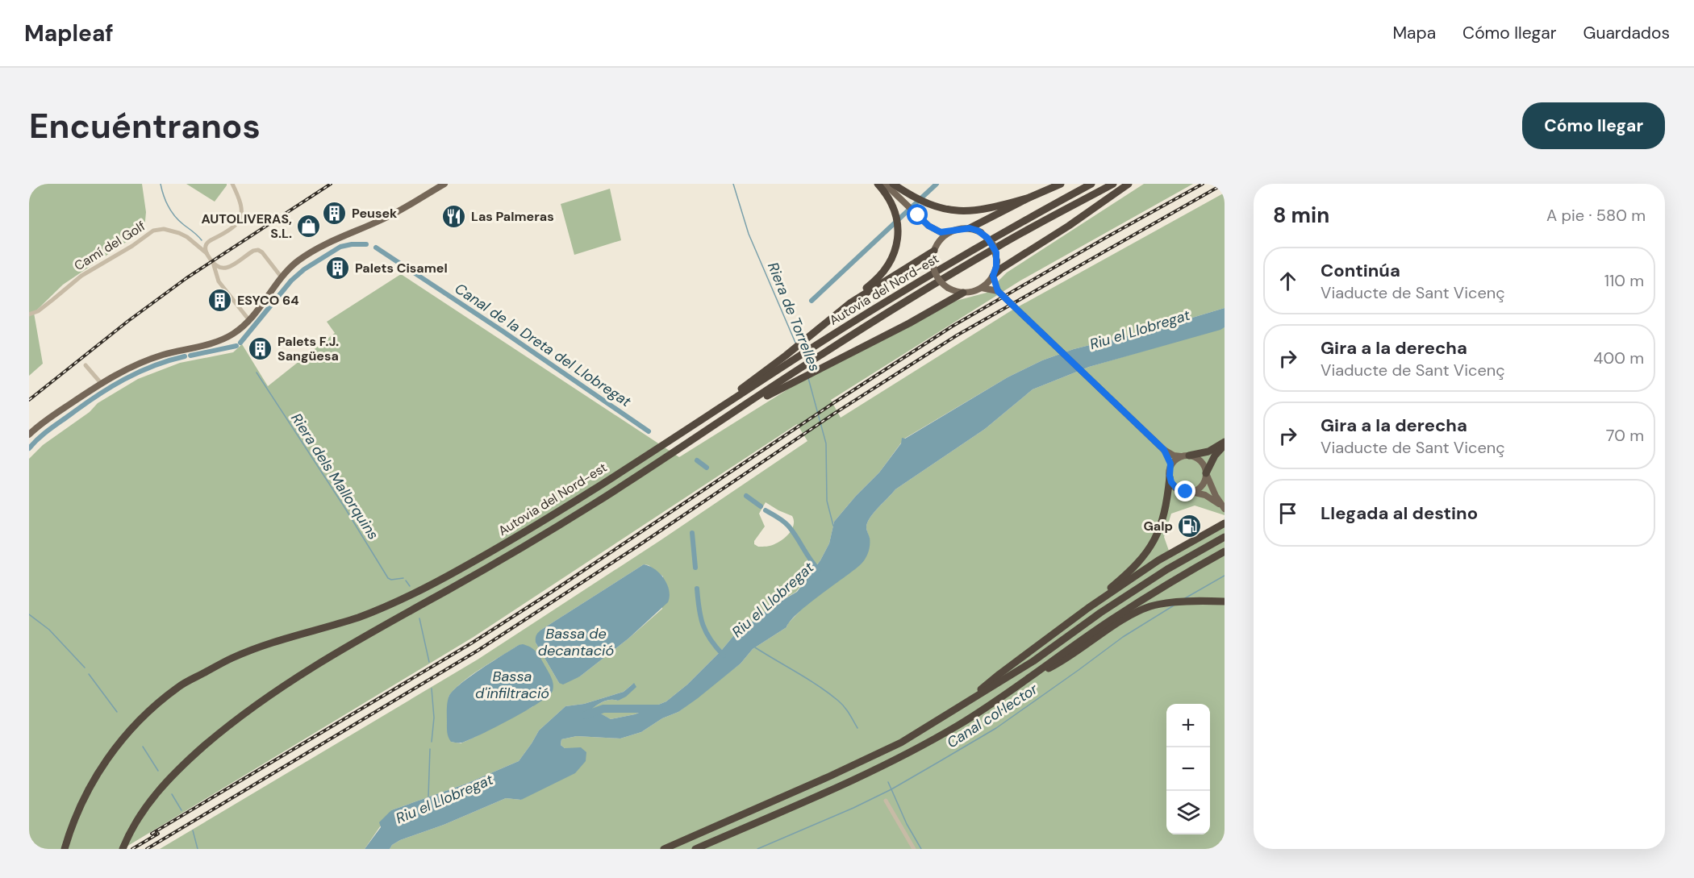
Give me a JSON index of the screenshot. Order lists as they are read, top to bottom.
{
  "streets": {
    "highway": ["Autovia del Nord-est"],
    "street": ["Camí del Golf"]
  },
  "water": [
    "Riera de Torrelles",
    "Riu el Llobregat",
    "Canal de la Dreta del Llobregat",
    "Riera dels Mallorquins",
    "Bassa de decantació",
    "Bassa d'infiltració",
    "Canal col·lector"
  ],
  "places": {
    "building": [
      "Peusek",
      "Palets Cisamel",
      "ESYCO 64",
      "Palets F.J. Sangüesa"
    ],
    "restaurant": ["Las Palmeras"],
    "shop": ["AUTOLIVERAS, S.L."],
    "fuel station": ["Galp"]
  },
  "page": {
    "header": "Mapleaf",
    "nav": ["Mapa", "Cómo llegar", "Guardados"],
    "buttons": "Cómo llegar",
    "title": "Encuéntranos",
    "heading": ["8 min", "A pie · 580 m"],
    "list": [
      ["Continúa", "Viaducte de Sant Vicenç", "110 m"],
      ["Gira a la derecha", "Viaducte de Sant Vicenç", "400 m"],
      ["Gira a la derecha", "Viaducte de Sant Vicenç", "70 m"],
      "Llegada al destino"
    ],
    "map_buttons": ["+", "−"]
  }
}
